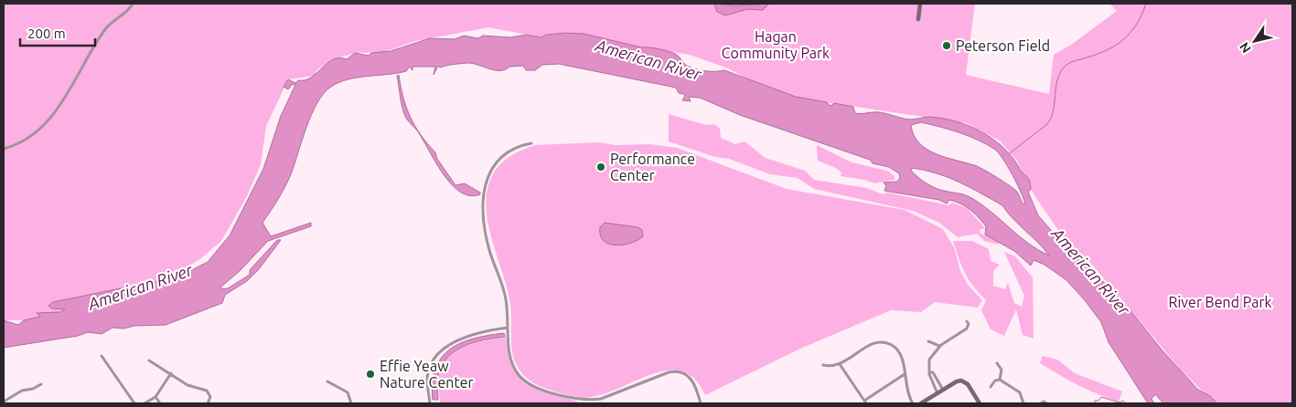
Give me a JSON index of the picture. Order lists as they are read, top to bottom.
{
  "water": ["American River"],
  "parks": ["Hagan Community Park", "River Bend Park"],
  "places": ["Peterson Field", "Performance Center", "Effie Yeaw Nature Center"],
  "scale_bar": "200 m",
  "north": "bottom left"
}
